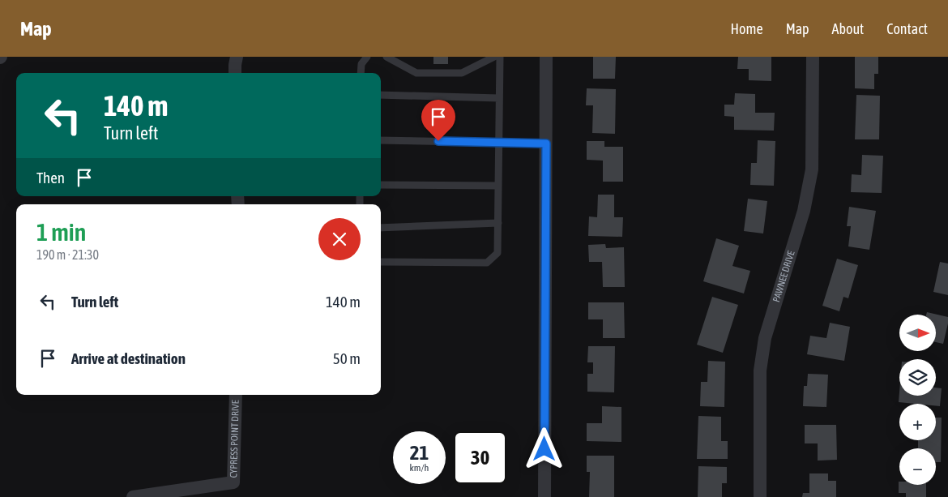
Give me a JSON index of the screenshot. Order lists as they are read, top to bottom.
{
  "streets": {
    "street": ["PAWNEE DRIVE", "CYPRESS POINT DRIVE"]
  },
  "north": "right",
  "page": {
    "header": "Map",
    "nav": [
      "Home",
      "Map",
      "About",
      "Contact"
    ],
    "turn": ["140 m", "Turn left"],
    "then": "Then",
    "heading": ["1 min", "190 m · 21:30"],
    "list": [
      {
        "name": "Turn left",
        "value": "140 m"
      },
      {
        "name": "Arrive at destination",
        "value": "50 m"
      }
    ],
    "map_buttons": ["+", "−"],
    "speed": "21 km/h",
    "limit": "30"
  }
}
